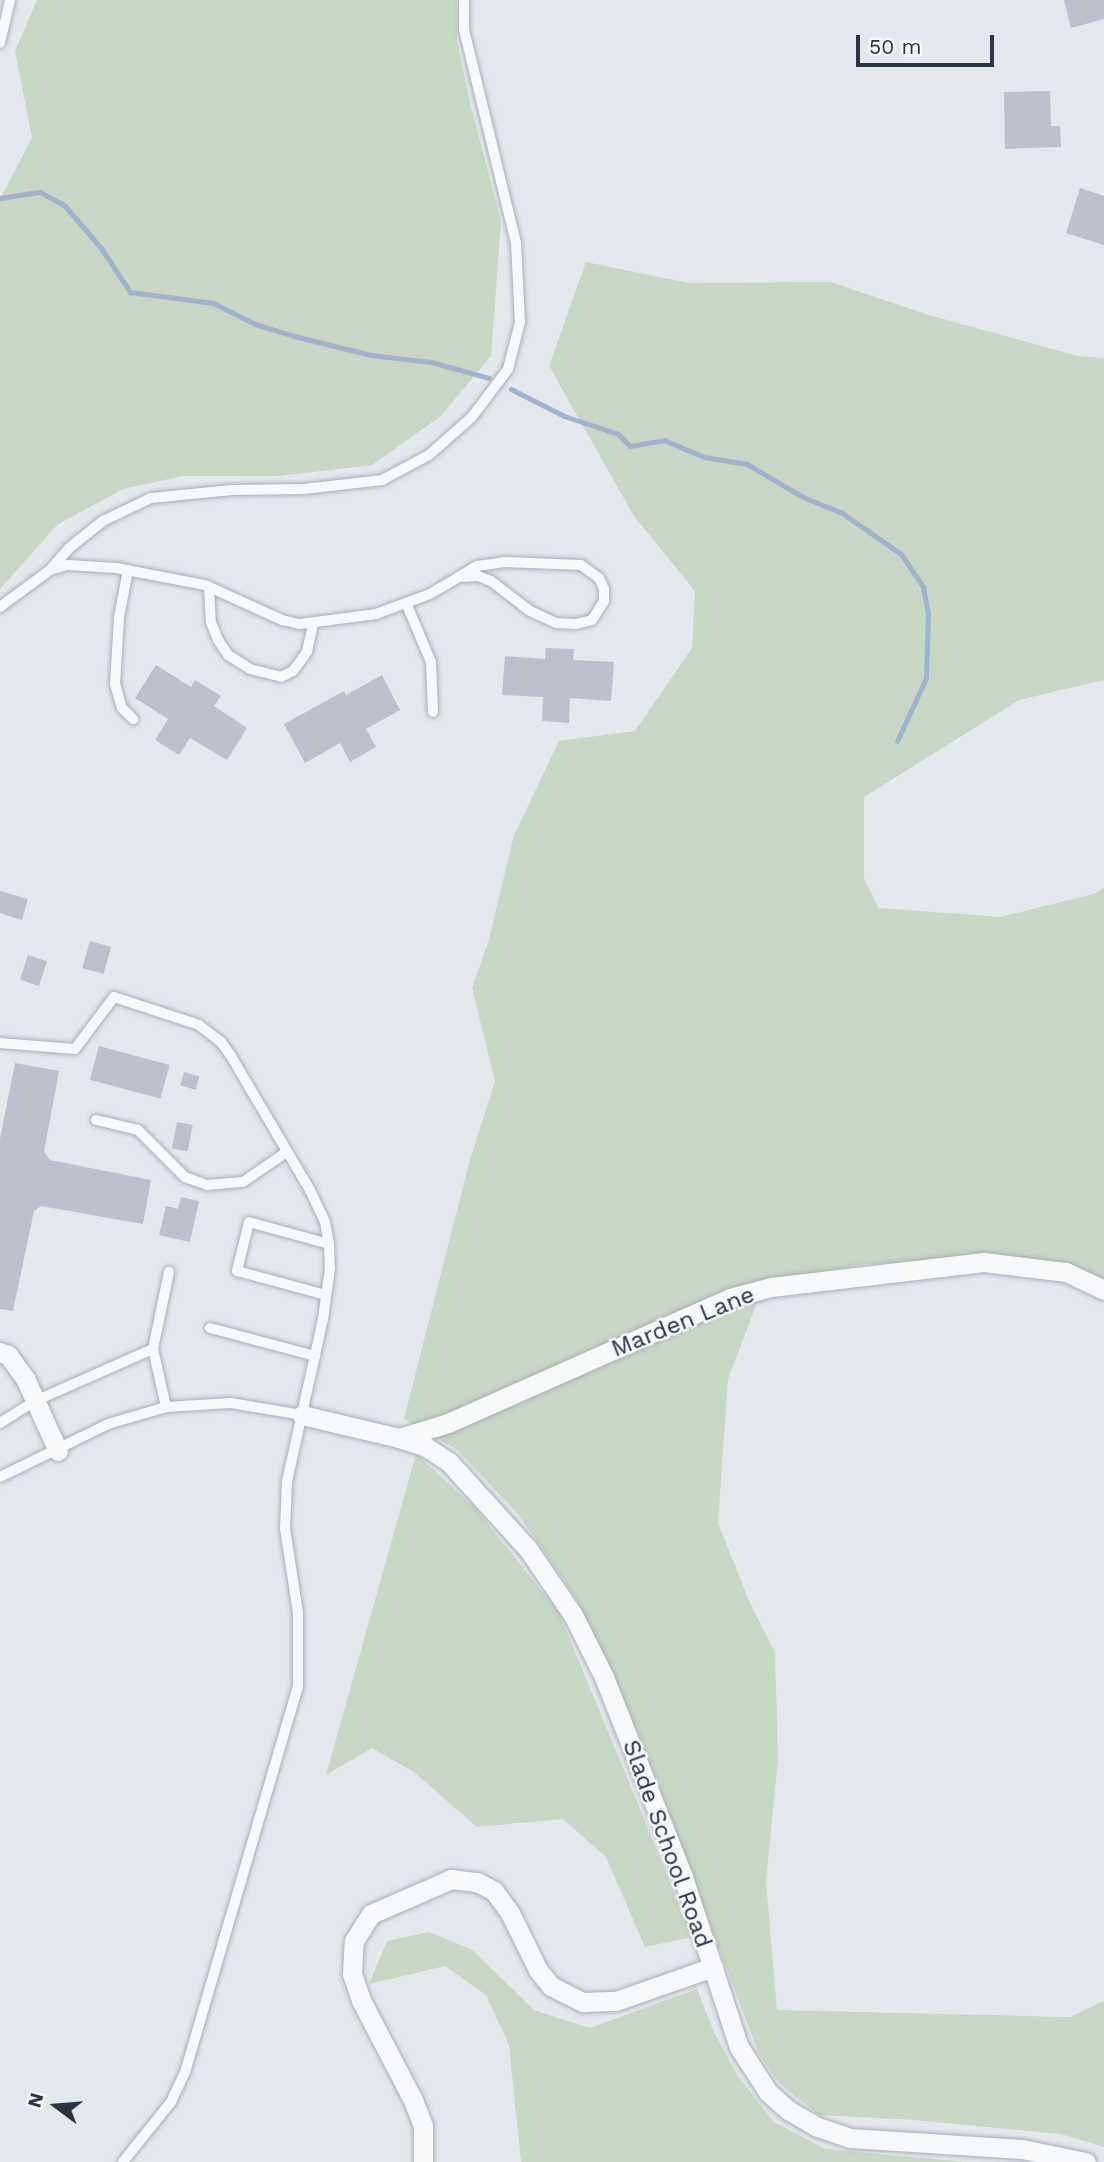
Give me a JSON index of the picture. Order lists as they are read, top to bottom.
{
  "streets": {
    "street": ["Marden Lane", "Slade School Road"]
  },
  "crossings": [
    ["Marden Lane", "Slade School Road"]
  ],
  "scale_bar": "50 m",
  "north": "left"
}
